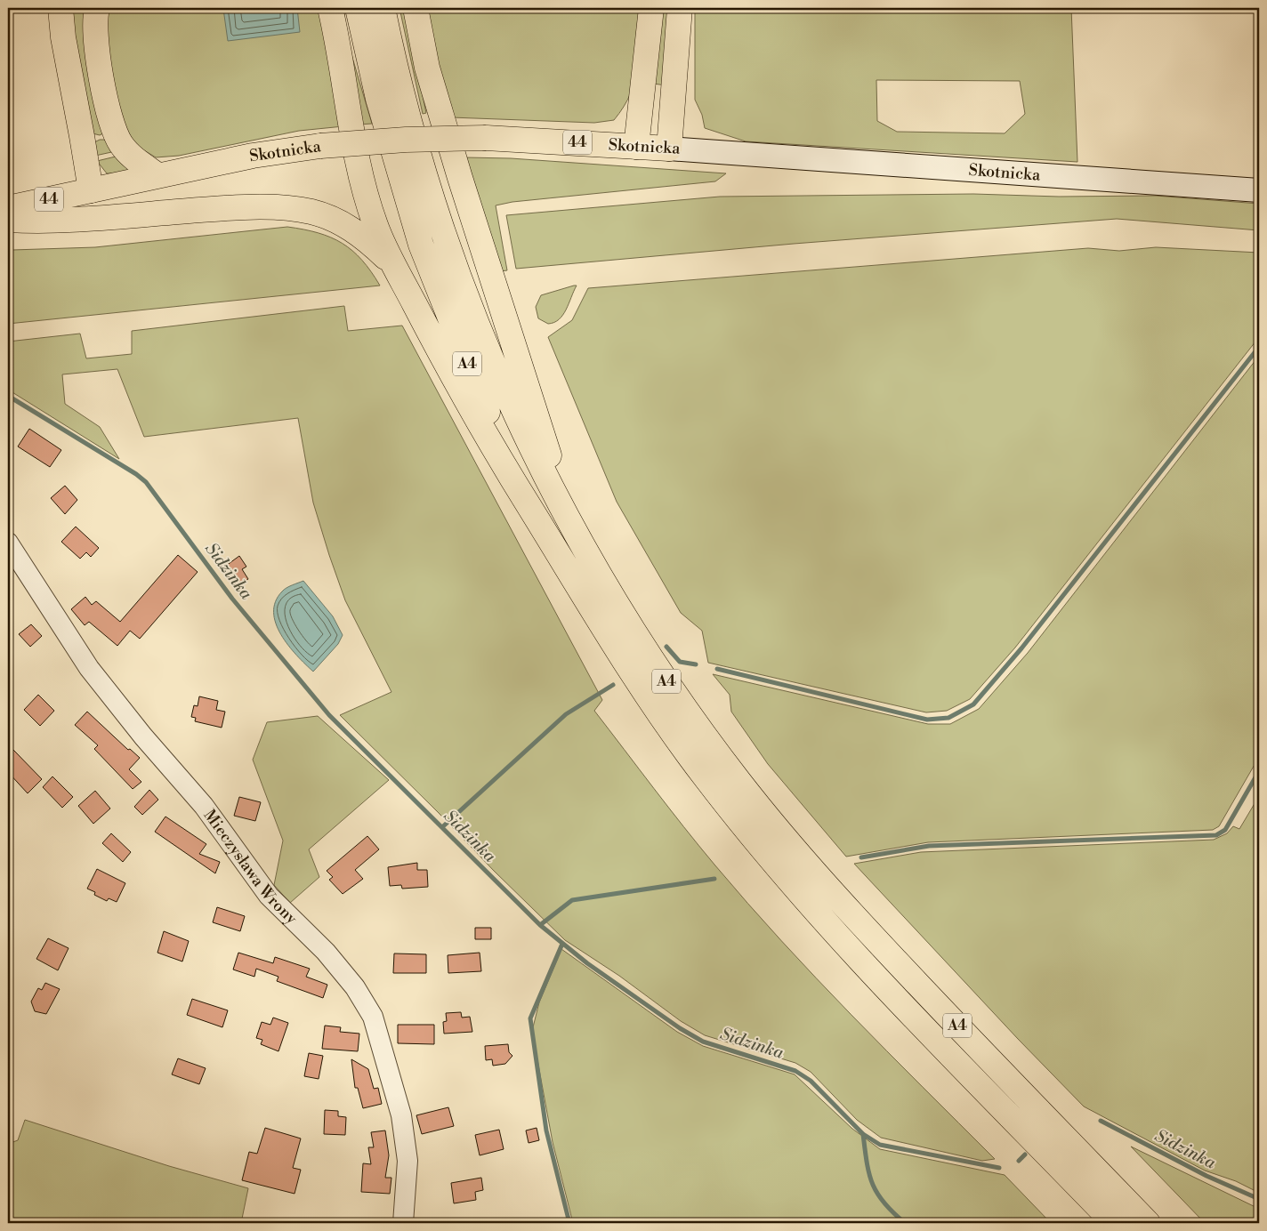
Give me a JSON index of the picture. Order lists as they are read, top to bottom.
{
  "streets": {
    "main road": ["44", "Skotnicka", "A4"],
    "street": ["Mieczysława Wrony"]
  },
  "water": ["Sidzinka"]
}
